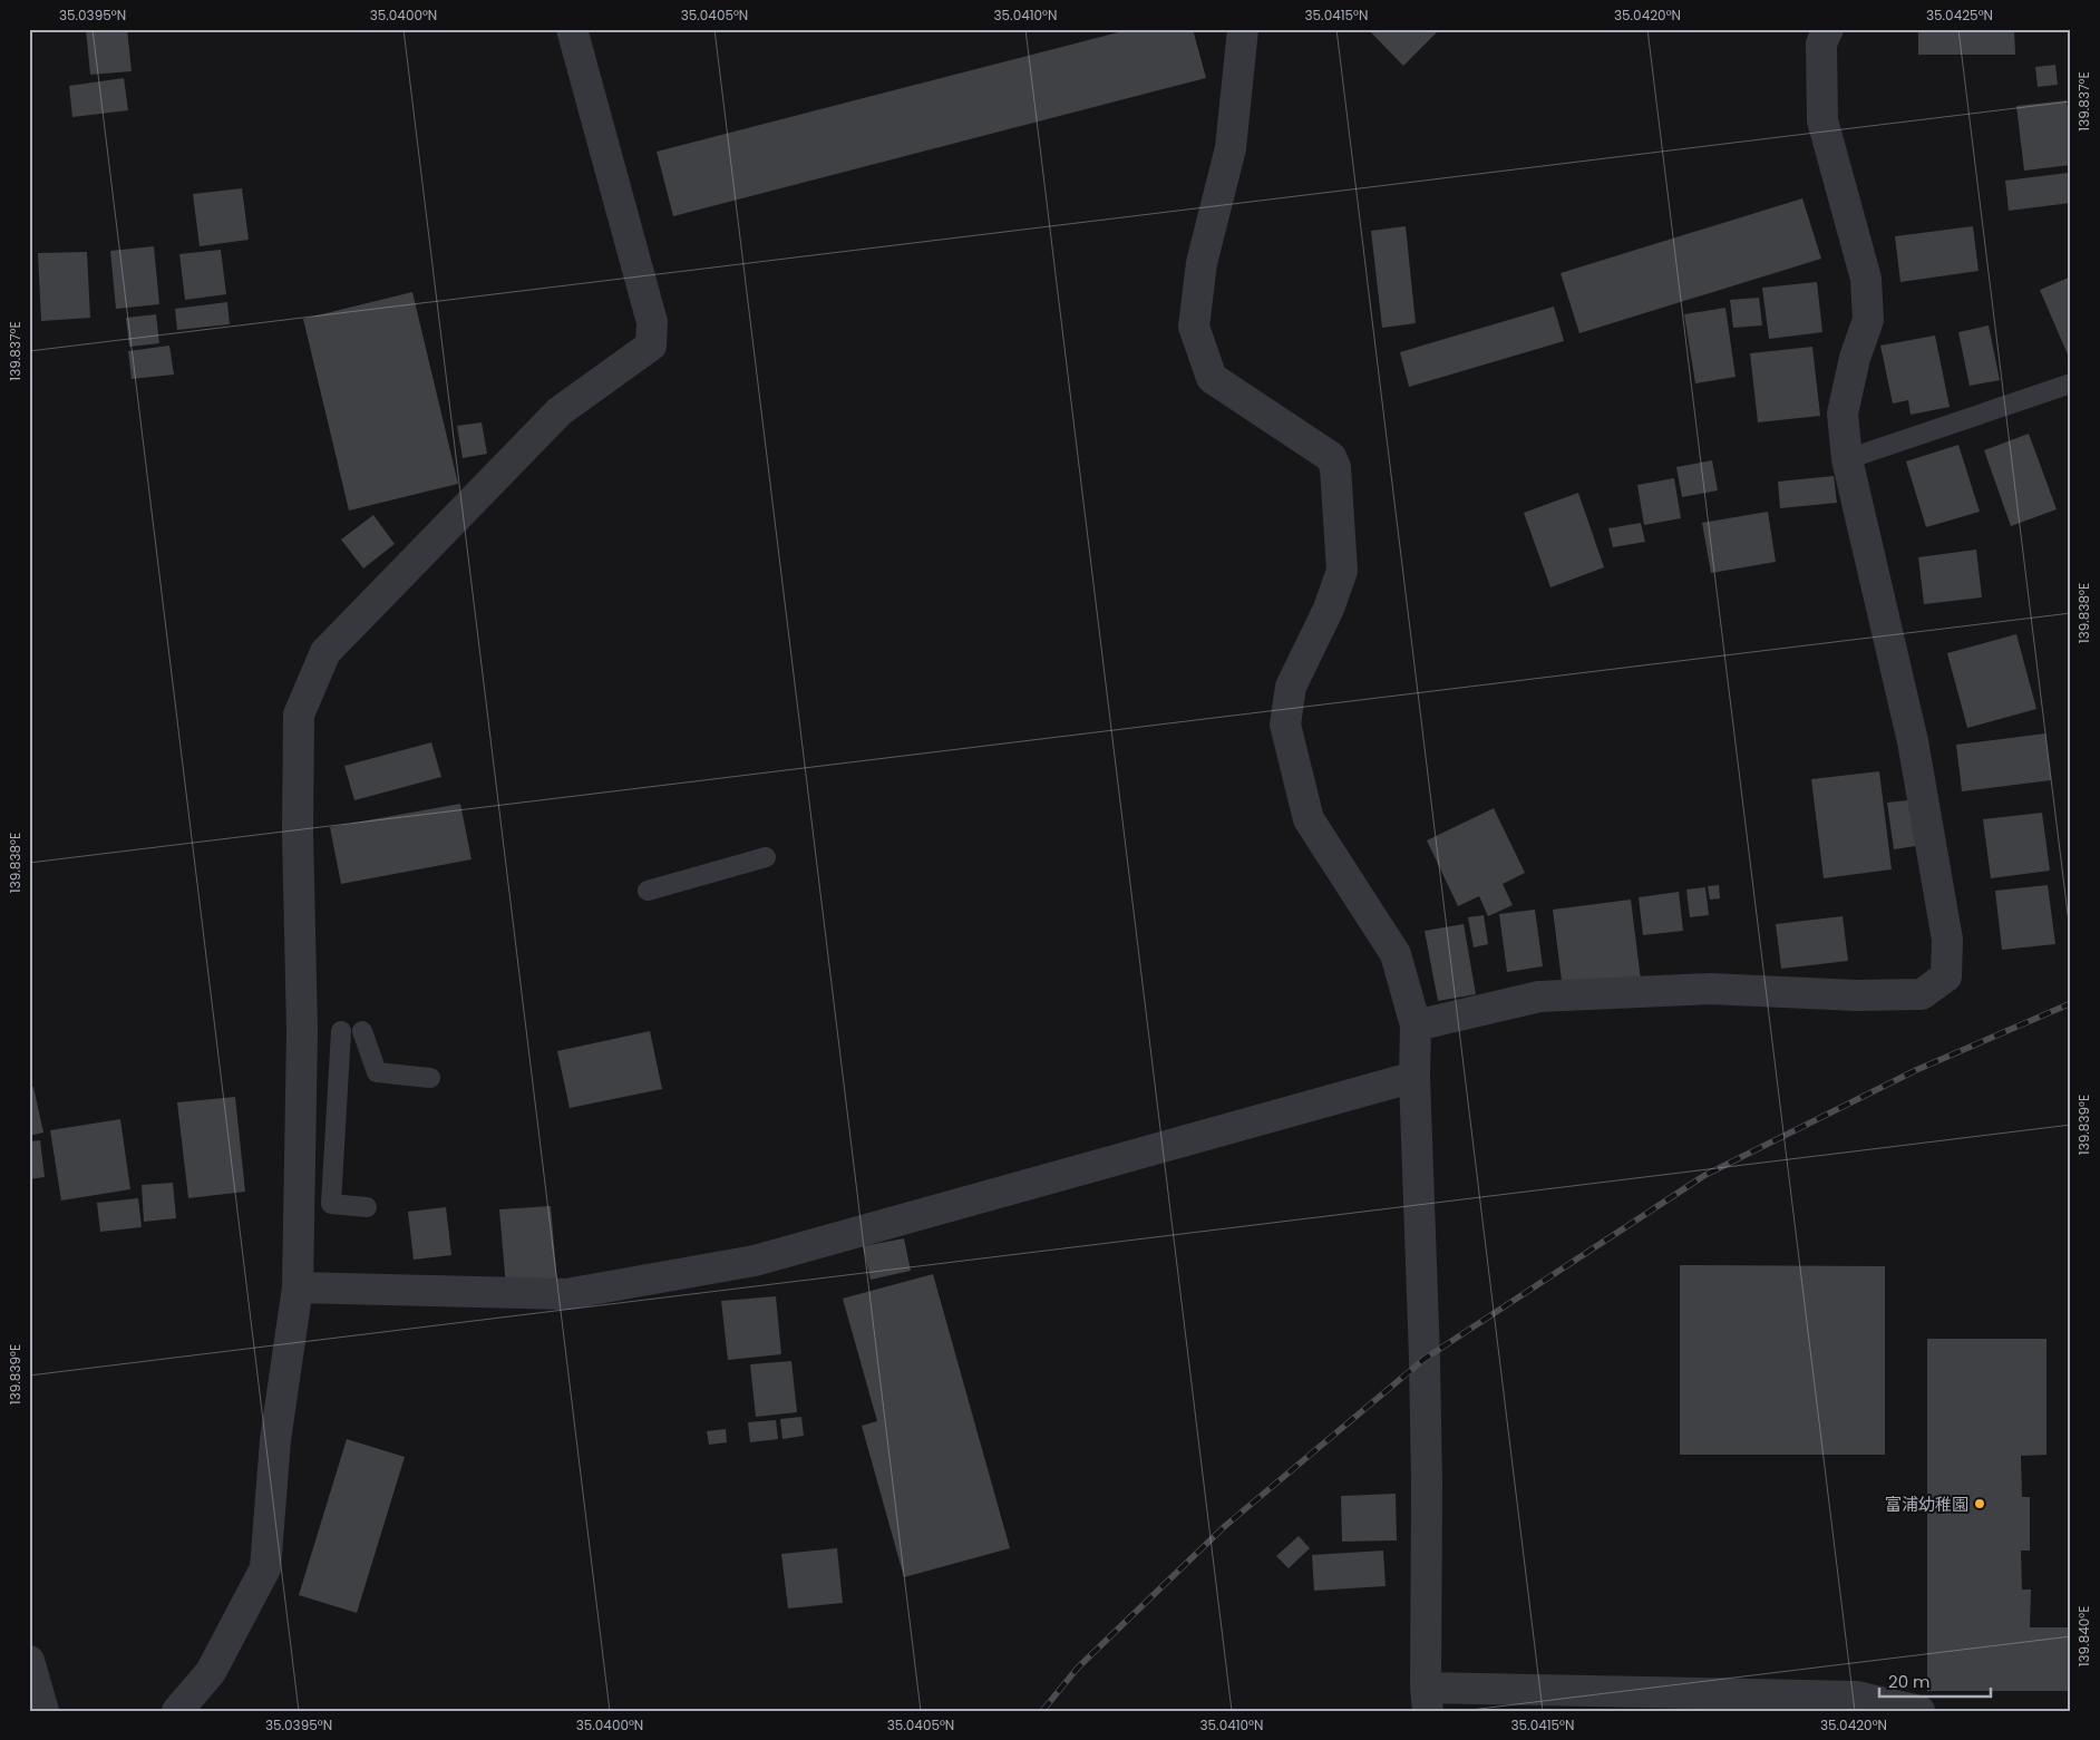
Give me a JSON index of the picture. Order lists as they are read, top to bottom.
{
  "places": ["富浦幼稚園"],
  "scale_bar": "20 m",
  "coordinates": [
    "35.0395°N",
    "35.0400°N",
    "35.0405°N",
    "35.0410°N",
    "35.0415°N",
    "35.0420°N",
    "35.0425°N",
    "139.837°E",
    "139.838°E",
    "139.839°E",
    "139.840°E"
  ]
}
